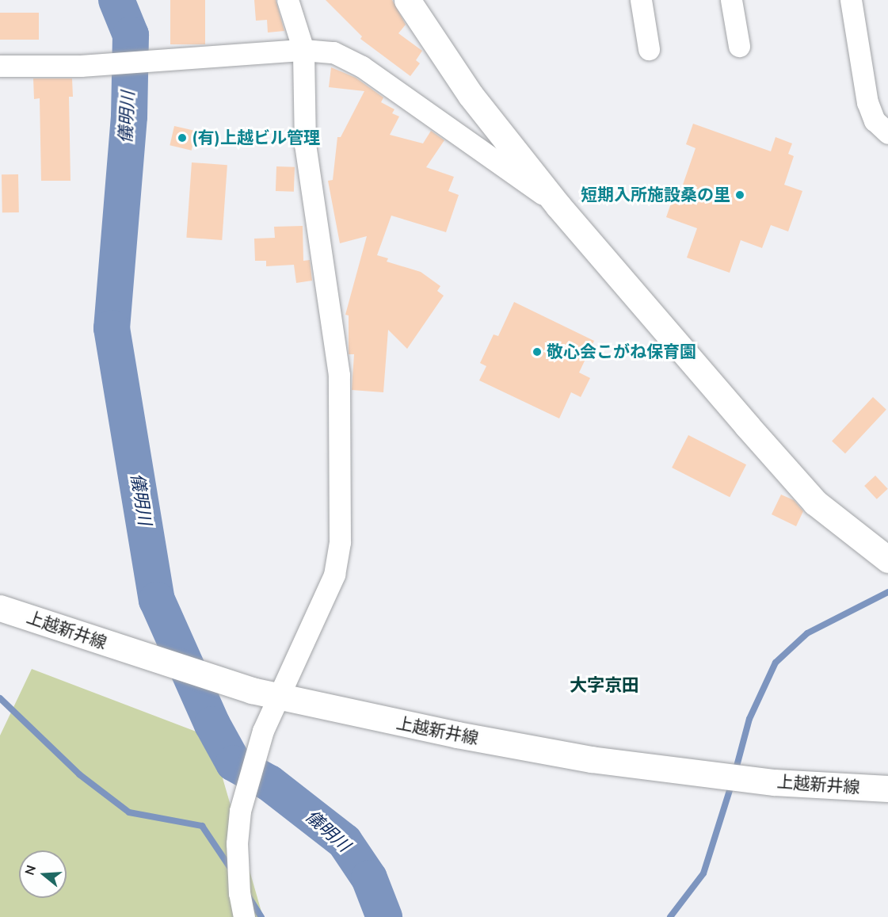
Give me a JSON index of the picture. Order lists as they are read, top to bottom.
{
  "streets": {
    "main road": ["上越新井線"]
  },
  "districts": ["大字京田"],
  "water": ["儀明川"],
  "places": ["(有)上越ビル管理", "短期入所施設桑の里", "敬心会こがね保育園"],
  "north": "left"
}
